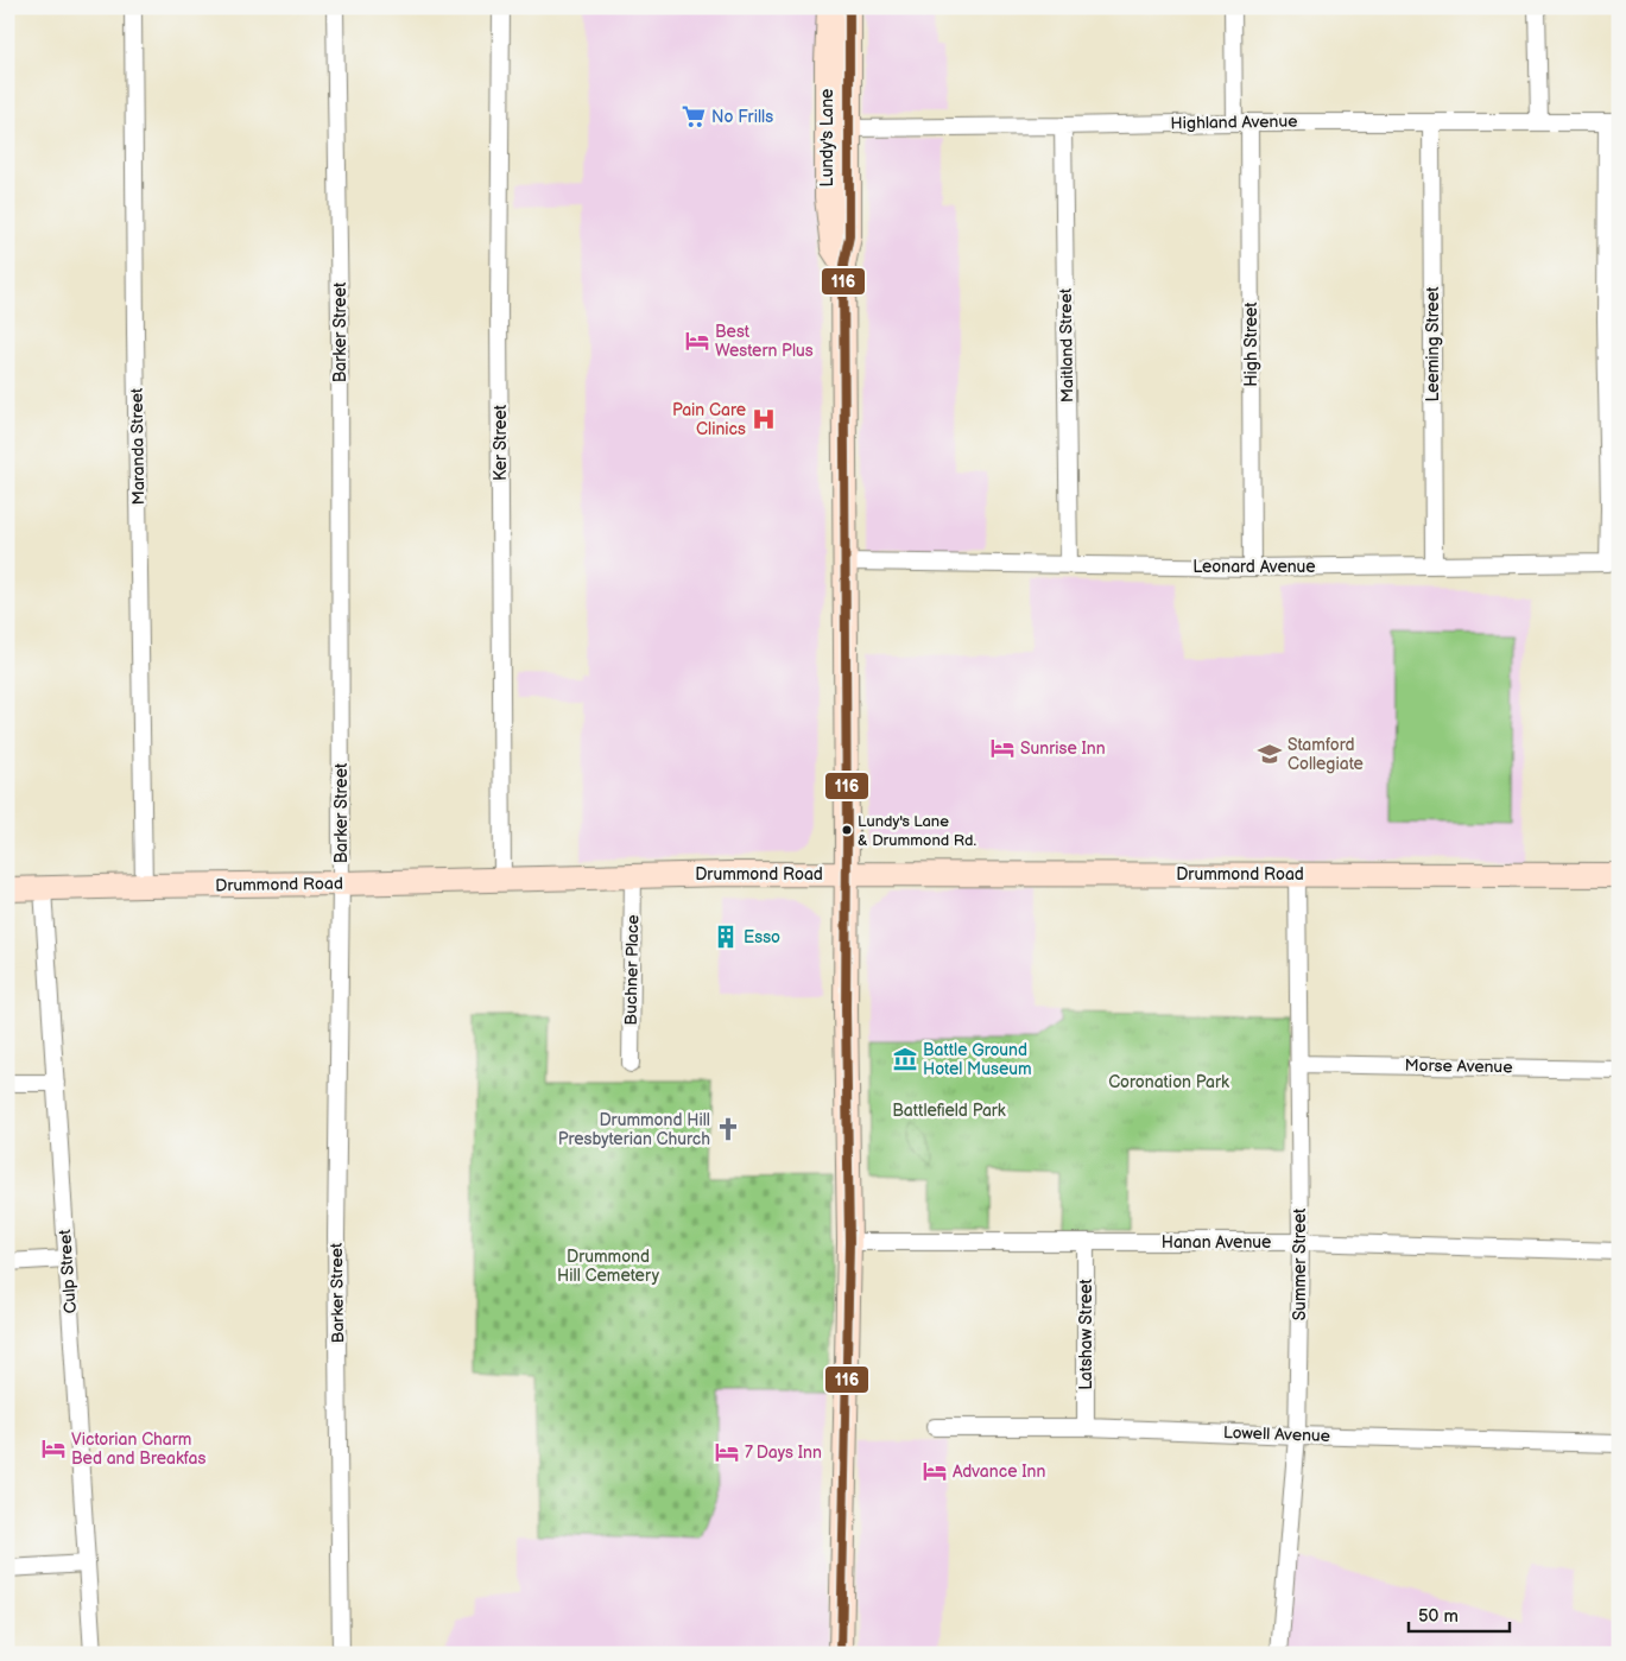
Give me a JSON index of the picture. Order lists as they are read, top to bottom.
{
  "streets": {
    "main road": ["Lundy's Lane", "Drummond Road"],
    "street": [
      "Highland Avenue",
      "Barker Street",
      "High Street",
      "Leeming Street",
      "Maitland Street",
      "Ker Street",
      "Maranda Street",
      "Leonard Avenue",
      "Buchner Place",
      "Morse Avenue",
      "Hanan Avenue",
      "Summer Street",
      "Culp Street",
      "Latshaw Street",
      "Lowell Avenue"
    ]
  },
  "crossings": [
    ["Highland Avenue", "Lundy's Lane"],
    ["Highland Avenue", "High Street"],
    ["Highland Avenue", "Leeming Street"],
    ["Highland Avenue", "Maitland Street"],
    ["Lundy's Lane", "Leonard Avenue"],
    ["Lundy's Lane", "Drummond Road"],
    ["Lundy's Lane", "Hanan Avenue"],
    ["Barker Street", "Drummond Road"],
    ["High Street", "Leonard Avenue"],
    ["Leeming Street", "Leonard Avenue"],
    ["Maitland Street", "Leonard Avenue"],
    ["Ker Street", "Drummond Road"],
    ["Maranda Street", "Drummond Road"],
    ["Drummond Road", "Buchner Place"],
    ["Drummond Road", "Summer Street"],
    ["Drummond Road", "Culp Street"],
    ["Morse Avenue", "Summer Street"],
    ["Hanan Avenue", "Summer Street"],
    ["Hanan Avenue", "Latshaw Street"],
    ["Summer Street", "Lowell Avenue"],
    ["Latshaw Street", "Lowell Avenue"]
  ],
  "parks": ["Coronation Park", "Battlefield Park", "Drummond Hill Cemetery"],
  "places": {
    "supermarket": ["No Frills"],
    "hotel": [
      "Best Western Plus",
      "Sunrise Inn",
      "Victorian Charm Bed and Breakfas",
      "7 Days Inn",
      "Advance Inn"
    ],
    "hospital": ["Pain Care Clinics"],
    "school or university": ["Stamford Collegiate"],
    "other": ["Lundy's Lane & Drummond Rd."],
    "building": ["Esso"],
    "museum": ["Battle Ground Hotel Museum"],
    "church": ["Drummond Hill Presbyterian Church"]
  },
  "lines": ["transit line 116"],
  "scale_bar": "50 m"
}
